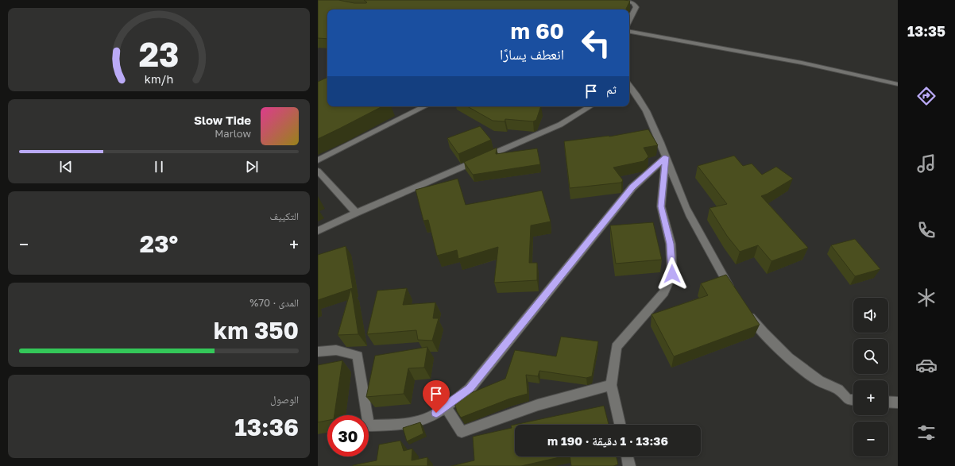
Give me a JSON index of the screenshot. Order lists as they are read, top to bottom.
{
  "page": {
    "tabs": "13:35",
    "turn": ["60 m", "انعطف يسارًا"],
    "then": "ثم",
    "song": ["Slow Tide", "Marlow"],
    "tile": [
      "التكييف",
      ["المدى · 70%", "350 km"],
      ["الوصول", "13:36"]
    ],
    "heat": ["−", "23°", "+"],
    "map_buttons": ["+", "−"],
    "limit": "30",
    "trip": "13:36 · 1 دقيقة · 190 m",
    "gauge": ["23", "km/h"]
  }
}
